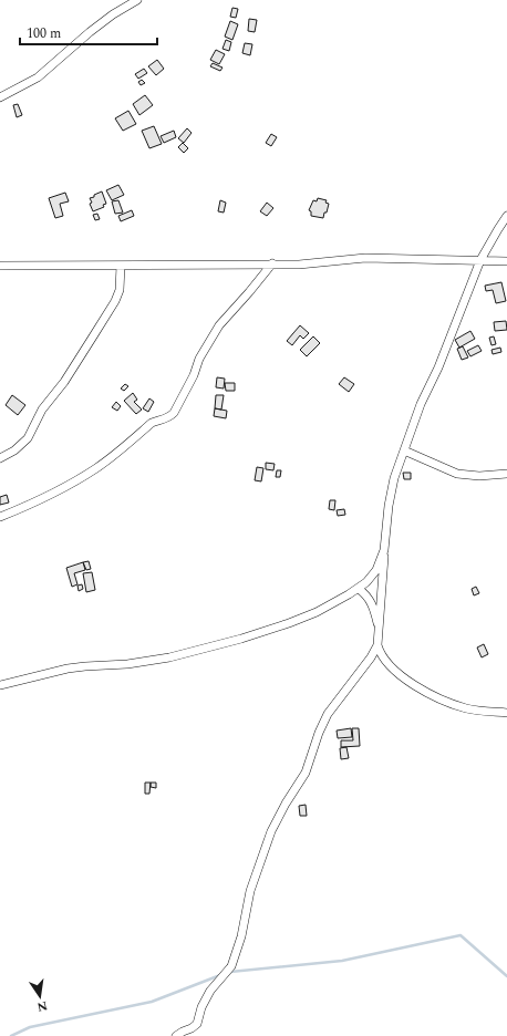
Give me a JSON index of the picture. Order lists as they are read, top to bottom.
{
  "scale_bar": "100 m",
  "north": "bottom"
}
